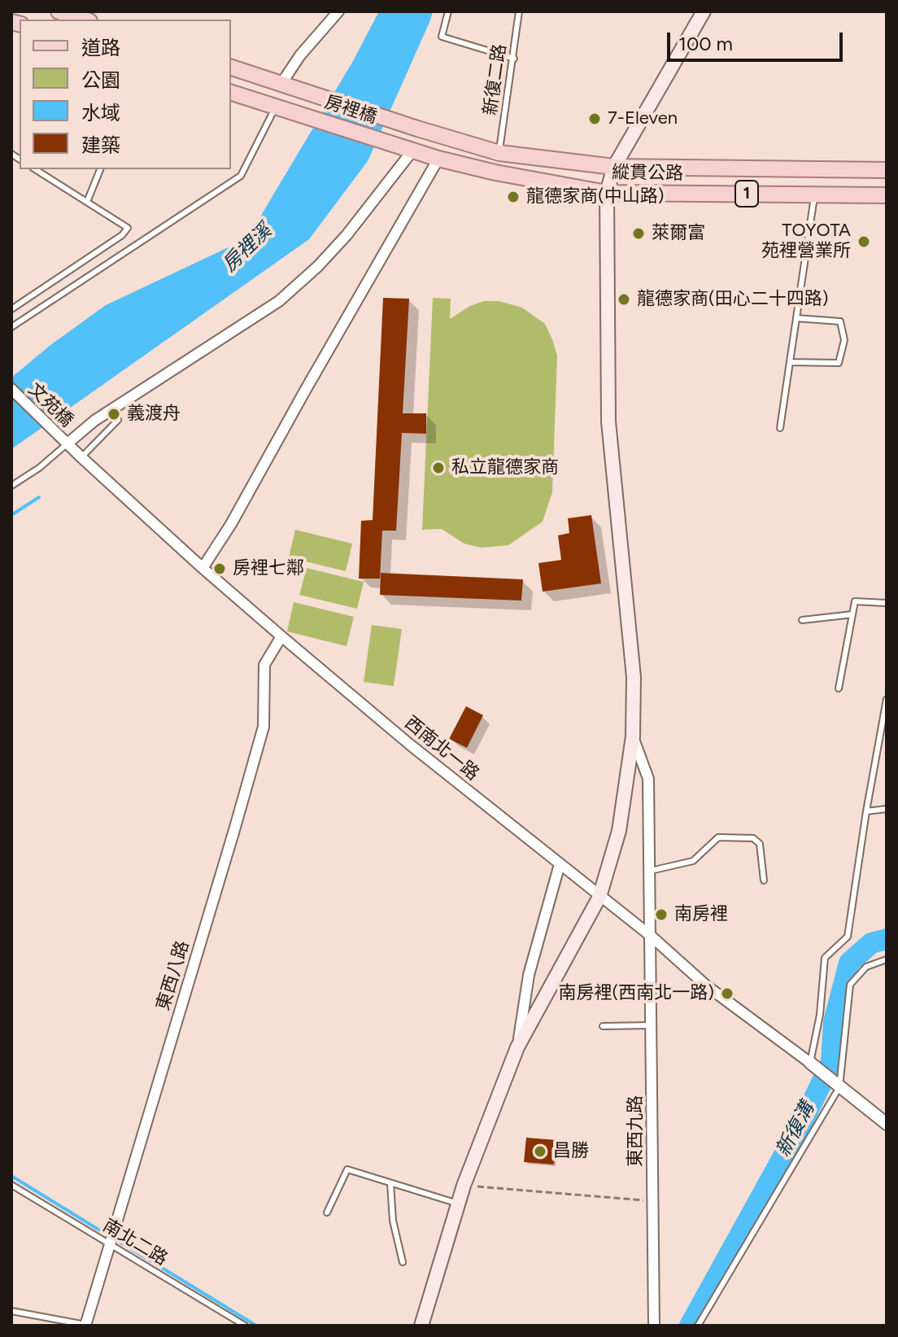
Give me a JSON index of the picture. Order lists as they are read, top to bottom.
{
  "streets": {
    "main road": ["房裡橋", "縱貫公路", "1"],
    "street": [
      "文苑橋",
      "西南北一路",
      "東西八路",
      "東西九路"
    ],
    "lane": ["新復二路", "南北二路"]
  },
  "crossings": [
    ["新復二路", "縱貫公路"],
    ["房裡橋", "縱貫公路"],
    ["房裡橋", "1"],
    ["文苑橋", "西南北一路"],
    ["西南北一路", "東西八路"],
    ["西南北一路", "東西九路"],
    ["東西八路", "南北二路"]
  ],
  "water": ["房裡溪", "新復溝"],
  "places": [
    "7-Eleven",
    "龍德家商(中山路)",
    "萊爾富",
    "TOYOTA 苑裡營業所",
    "龍德家商(田心二十四路)",
    "義渡舟",
    "私立龍德家商",
    "房裡七鄰",
    "南房裡",
    "南房裡(西南北一路)",
    "昌勝"
  ],
  "legend": [
    "道路",
    "公園",
    "水域",
    "建築"
  ],
  "scale_bar": "100 m"
}
